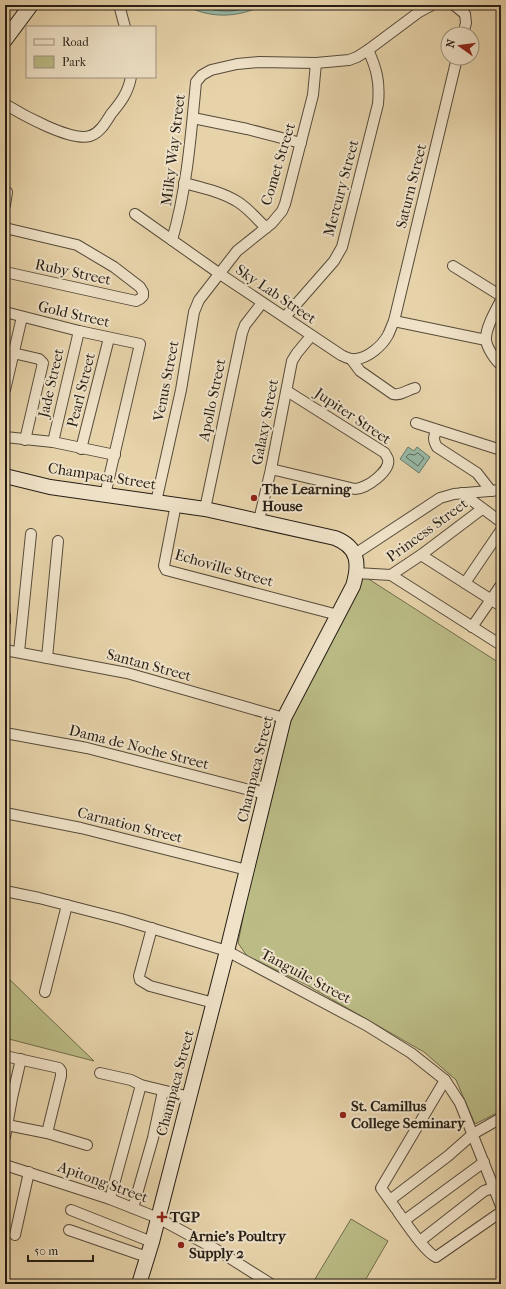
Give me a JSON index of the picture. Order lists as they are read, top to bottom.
{
  "streets": {
    "street": [
      "Milky Way Street",
      "Comet Street",
      "Saturn Street",
      "Mercury Street",
      "Ruby Street",
      "Sky Lab Street",
      "Gold Street",
      "Venus Street",
      "Jade Street",
      "Pearl Street",
      "Apollo Street",
      "Jupiter Street",
      "Galaxy Street",
      "Champaca Street",
      "Princess Street",
      "Echoville Street",
      "Santan Street",
      "Dama de Noche Street",
      "Carnation Street",
      "Tanguile Street",
      "Apitong Street"
    ]
  },
  "crossings": [
    ["Milky Way Street", "Comet Street"],
    ["Milky Way Street", "Sky Lab Street"],
    ["Comet Street", "Sky Lab Street"],
    ["Comet Street", "Venus Street"],
    ["Mercury Street", "Sky Lab Street"],
    ["Sky Lab Street", "Venus Street"],
    ["Sky Lab Street", "Apollo Street"],
    ["Sky Lab Street", "Galaxy Street"],
    ["Gold Street", "Jade Street"],
    ["Gold Street", "Pearl Street"],
    ["Venus Street", "Champaca Street"],
    ["Apollo Street", "Champaca Street"],
    ["Jupiter Street", "Galaxy Street"],
    ["Galaxy Street", "Champaca Street"],
    ["Champaca Street", "Echoville Street"],
    ["Champaca Street", "Santan Street"],
    ["Champaca Street", "Dama de Noche Street"],
    ["Champaca Street", "Carnation Street"],
    ["Champaca Street", "Tanguile Street"],
    ["Champaca Street", "Apitong Street"]
  ],
  "places": {
    "other": ["The Learning House", "St. Camillus College Seminary", "Arnie's Poultry Supply 2"],
    "health": ["TGP"]
  },
  "legend": ["Road", "Park"],
  "scale_bar": "50 m",
  "north": "left"
}
